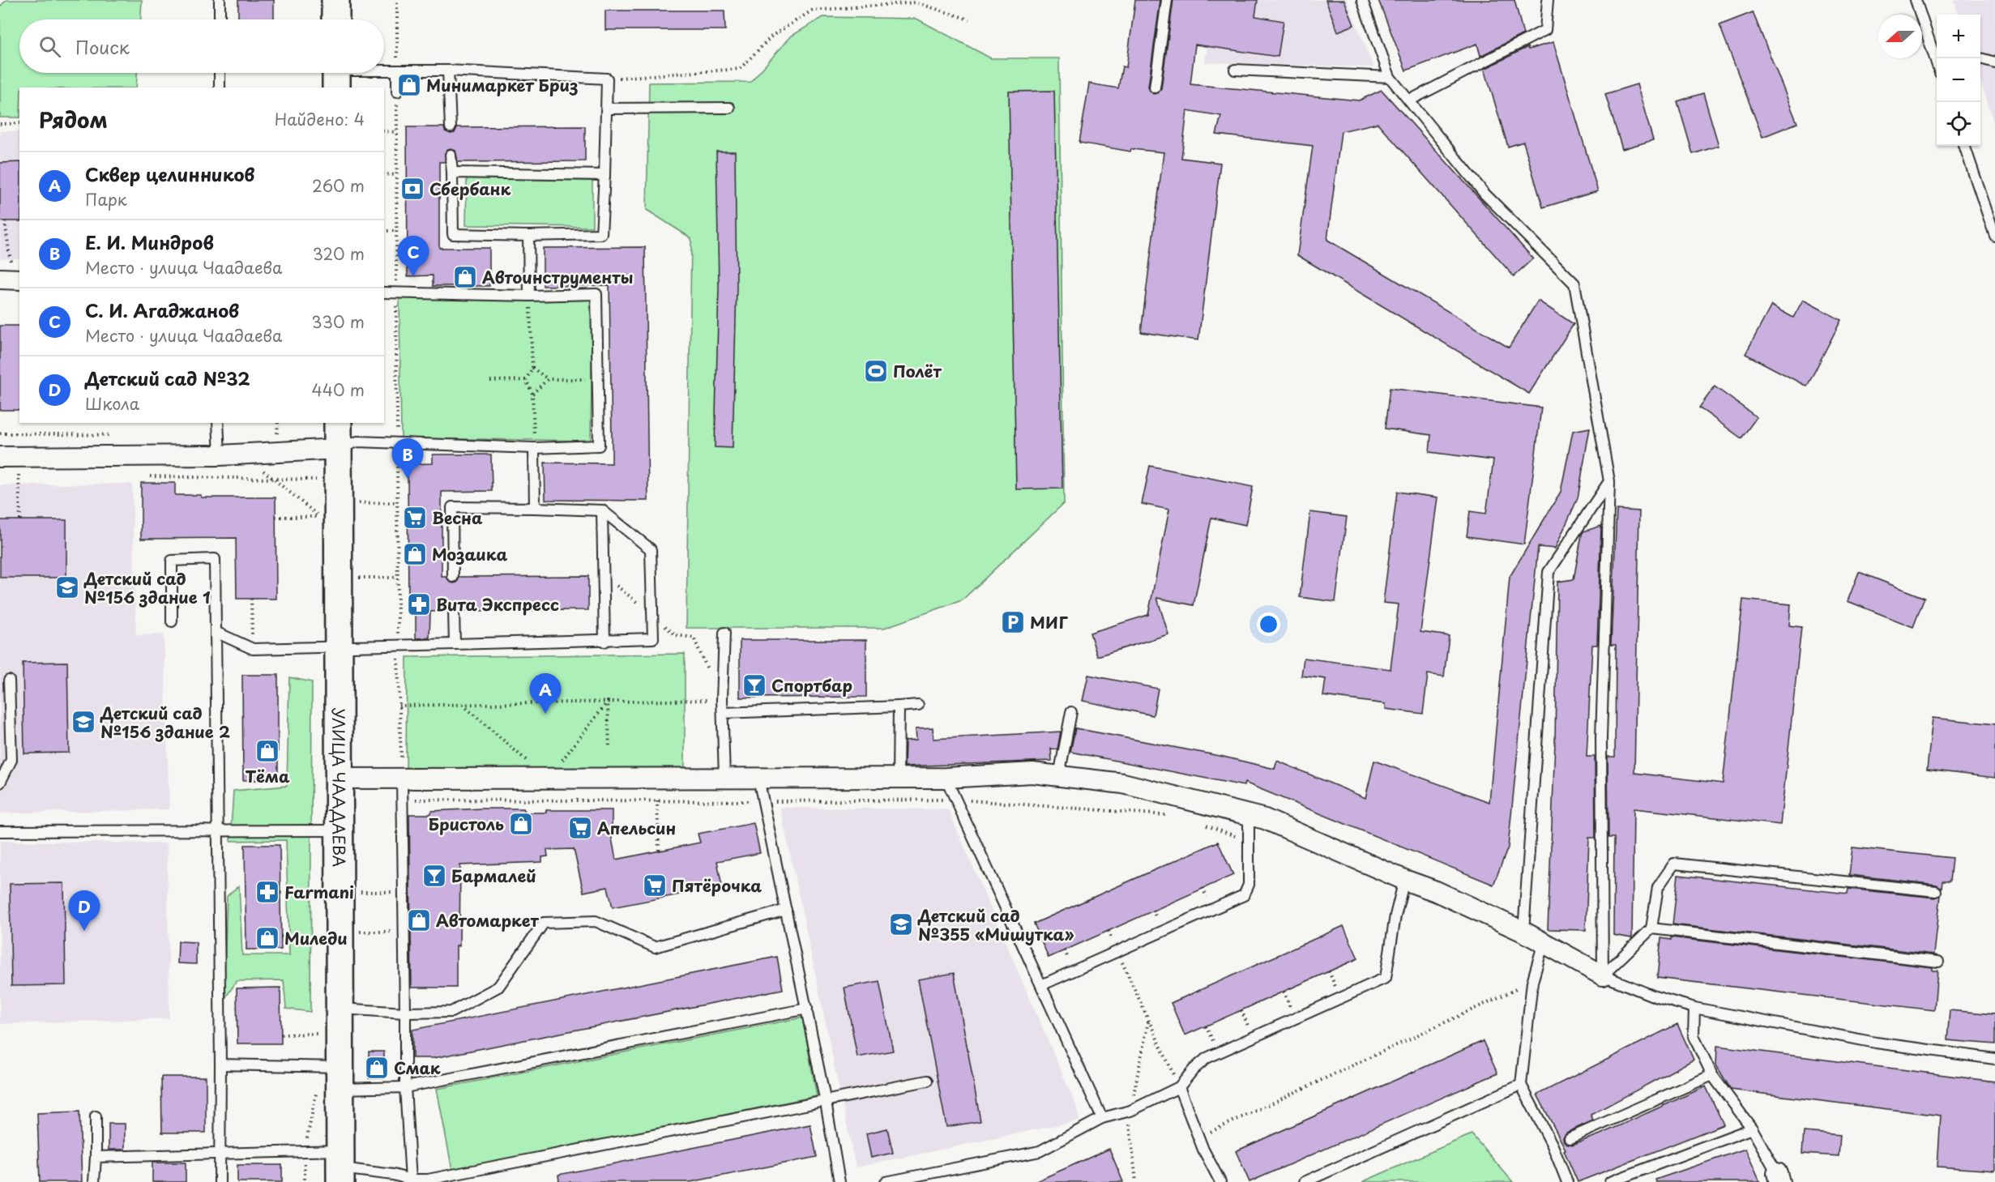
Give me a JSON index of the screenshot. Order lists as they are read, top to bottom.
{
  "streets": {
    "street": ["УЛИЦА ЧААДАЕВА"]
  },
  "places": {
    "shop": [
      "Минимаркет Бриз",
      "Автоинструменты",
      "Мозаика",
      "Тёма",
      "Бристоль",
      "Автомаркет",
      "Миледи",
      "Смак"
    ],
    "bank": ["Сбербанк"],
    "sports": ["Полёт"],
    "supermarket": ["Весна", "Апельсин", "Пятёрочка"],
    "school or university": ["Детский сад №156 здание 1", "Детский сад №156 здание 2", "Детский сад №355 «Мишутка»"],
    "pharmacy": ["Вита Экспресс", "Farmani"],
    "parking": ["МИГ"],
    "bar": ["Спортбар", "Бармалей"]
  },
  "north": "left",
  "page": {
    "map_buttons": ["+", "−"],
    "search": "Поиск",
    "heading": ["Рядом", "Найдено: 4"],
    "list": [
      {
        "mark": "A",
        "name": "Сквер целинников",
        "note": "Парк",
        "value": "260 m"
      },
      {
        "mark": "B",
        "name": "Е. И. Миндров",
        "note": "Место · улица Чаадаева",
        "value": "320 m"
      },
      {
        "mark": "C",
        "name": "С. И. Агаджанов",
        "note": "Место · улица Чаадаева",
        "value": "330 m"
      },
      {
        "mark": "D",
        "name": "Детский сад №32",
        "note": "Школа",
        "value": "440 m"
      }
    ],
    "pins": [
      "C",
      "B",
      "A",
      "D"
    ]
  }
}
